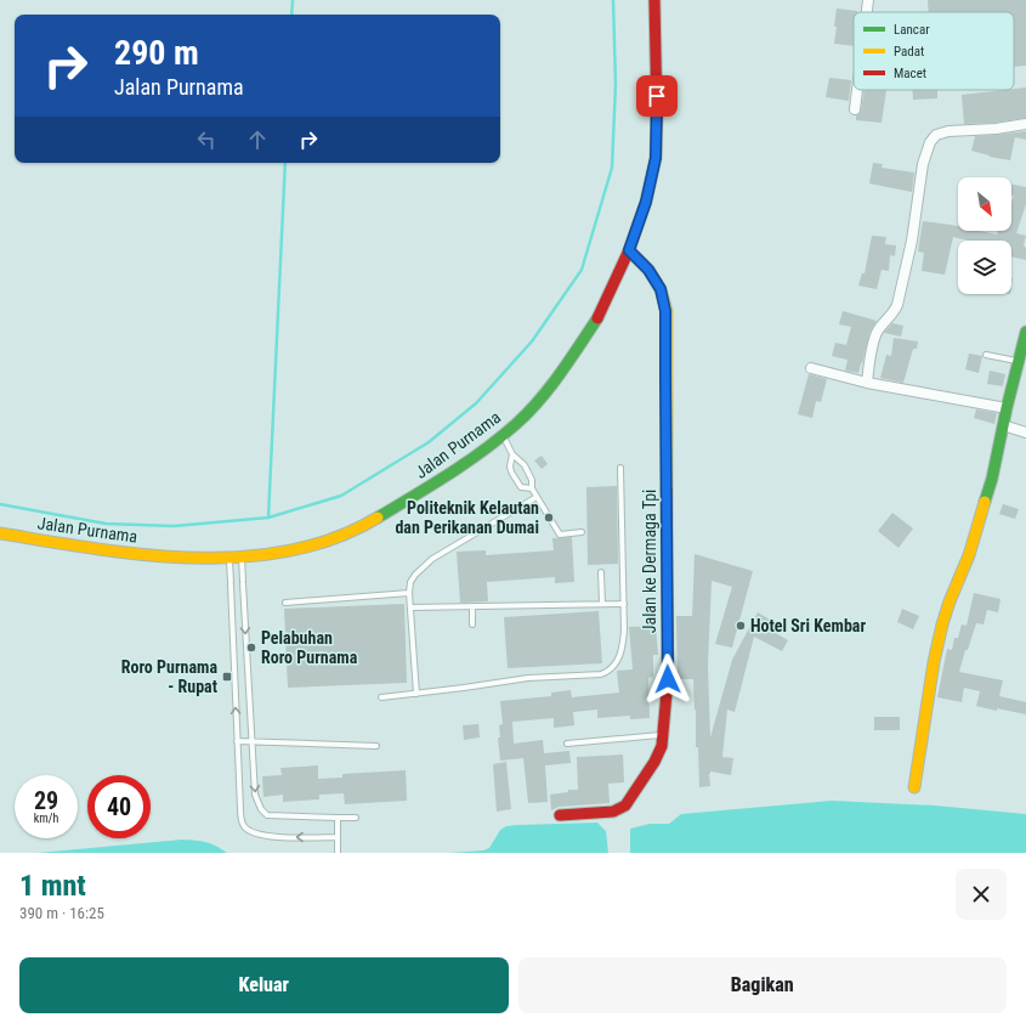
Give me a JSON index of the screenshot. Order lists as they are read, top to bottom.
{
  "streets": {
    "street": ["Jalan Purnama", "Jalan ke Dermaga Tpi"]
  },
  "crossings": [
    ["Jalan Purnama", "Jalan ke Dermaga Tpi"]
  ],
  "places": {
    "other": ["Politeknik Kelautan dan Perikanan Dumai", "Hotel Sri Kembar", "Pelabuhan Roro Purnama"],
    "transit": ["Roro Purnama - Rupat"]
  },
  "legend": ["Lancar", "Padat", "Macet"],
  "north": "bottom right",
  "page": {
    "turn": ["290 m", "Jalan Purnama"],
    "speed": "29 km/h",
    "limit": "40",
    "heading": ["1 mnt", "390 m · 16:25"],
    "buttons": ["Keluar", "Bagikan"]
  }
}
